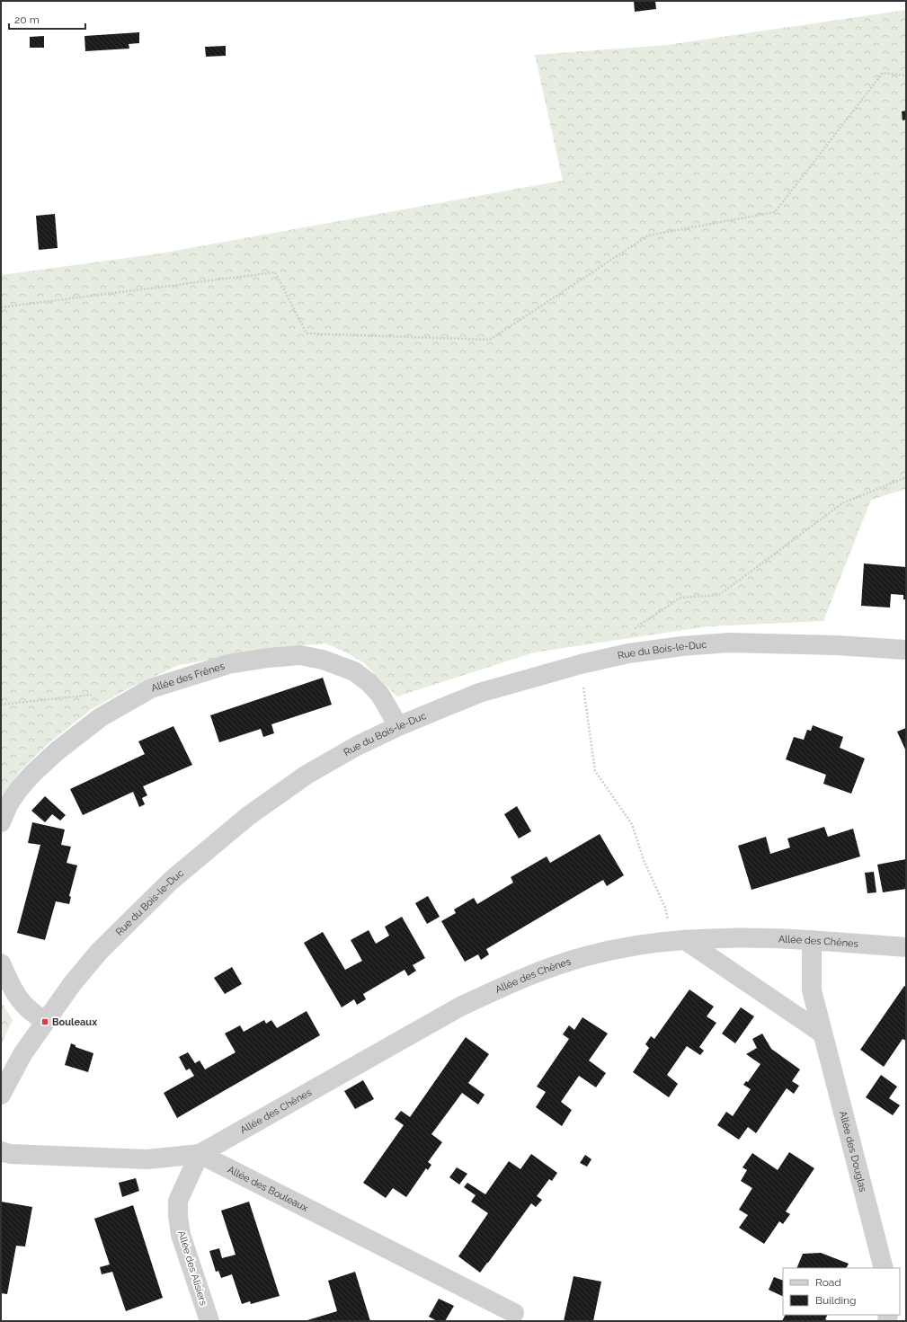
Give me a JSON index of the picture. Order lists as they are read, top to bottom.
{
  "streets": {
    "street": [
      "Rue du Bois-le-Duc",
      "Allée des Frênes",
      "Allée des Chênes",
      "Allée des Douglas",
      "Allée des Bouleaux",
      "Allée des Alisiers"
    ]
  },
  "crossings": [
    ["Rue du Bois-le-Duc", "Allée des Frênes"],
    ["Allée des Chênes", "Allée des Douglas"],
    ["Allée des Chênes", "Allée des Bouleaux"],
    ["Allée des Chênes", "Allée des Alisiers"],
    ["Allée des Bouleaux", "Allée des Alisiers"]
  ],
  "places": {
    "transit": ["Bouleaux"]
  },
  "legend": ["Road", "Building"],
  "scale_bar": "20 m"
}
